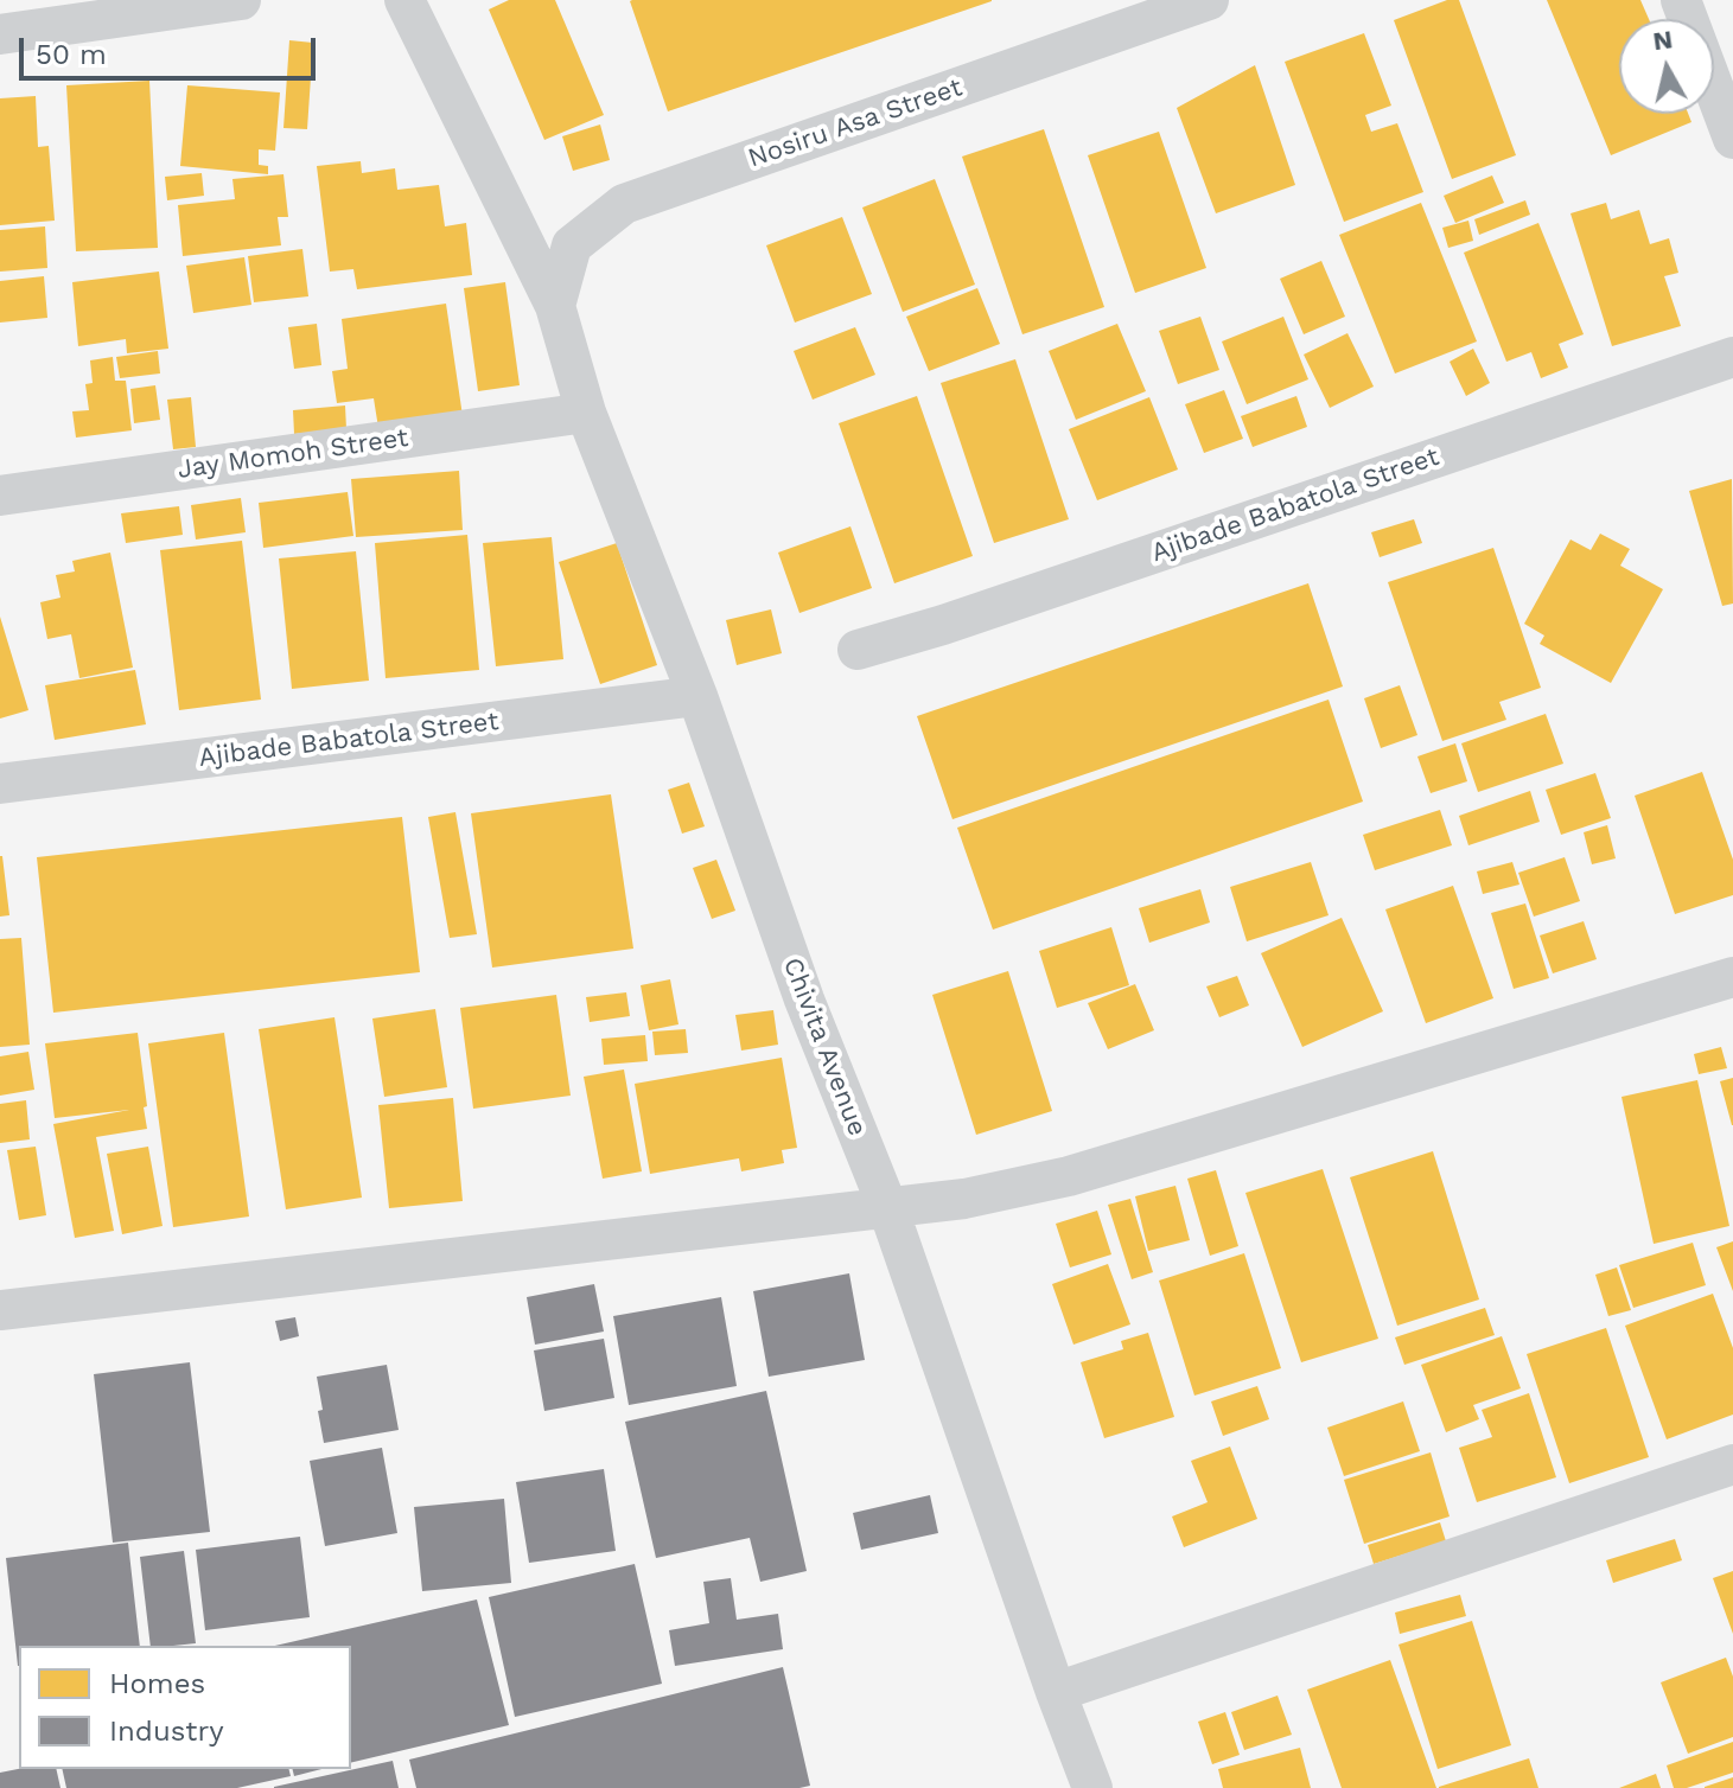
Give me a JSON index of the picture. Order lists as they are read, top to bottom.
{
  "streets": {
    "street": [
      "Nosiru Asa Street",
      "Jay Momoh Street",
      "Ajibade Babatola Street",
      "Chivita Avenue"
    ]
  },
  "crossings": [
    ["Nosiru Asa Street", "Chivita Avenue"],
    ["Jay Momoh Street", "Chivita Avenue"],
    ["Ajibade Babatola Street", "Chivita Avenue"]
  ],
  "legend": ["Homes", "Industry"],
  "scale_bar": "50 m",
  "north": "top"
}
